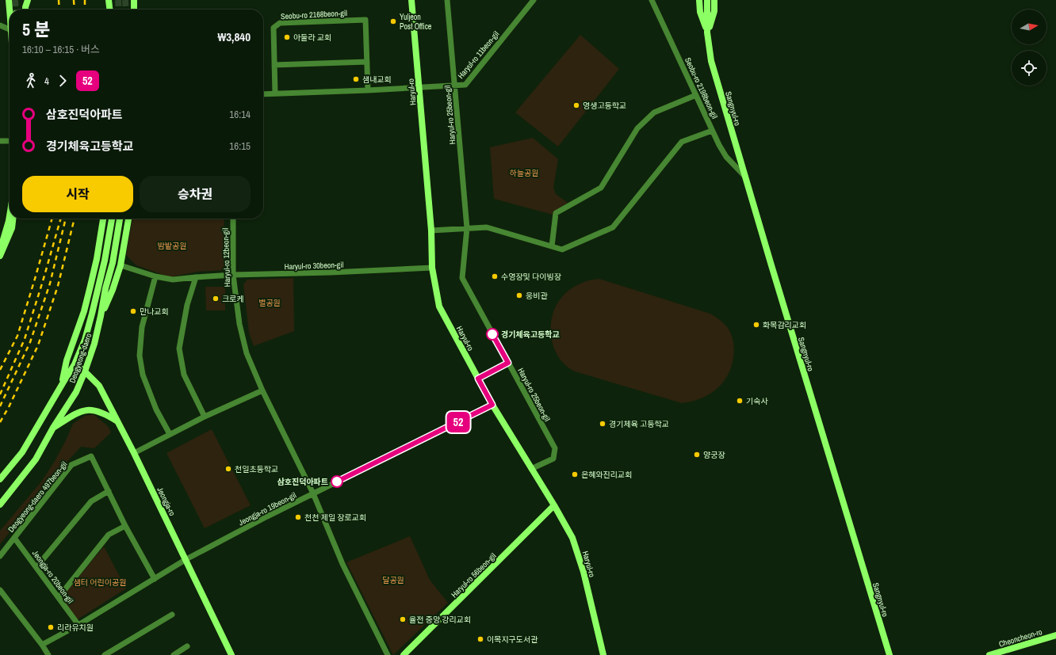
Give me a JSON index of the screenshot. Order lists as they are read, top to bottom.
{
  "streets": {
    "street": [
      "Seobu-ro 2168beon-gil",
      "Haryul-ro 11beon-gil",
      "Seobu-ro 2198beon-gil",
      "Haryul-ro",
      "Sangnyul-ro",
      "Haryul-ro 25beon-gil",
      "Haryul-ro 12beon-gil",
      "Haryul-ro 30beon-gil",
      "Deogyeong-daero",
      "Deogyeong-daero 497beon-gil",
      "Jeongja-ro",
      "Jeongja-ro 19beon-gil",
      "Haryul-ro 56beon-gil",
      "Jeongja-ro 20beon-gil",
      "Cheoncheon-ro"
    ]
  },
  "crossings": [
    ["Haryul-ro 11beon-gil", "Haryul-ro"],
    ["Haryul-ro 11beon-gil", "Haryul-ro 25beon-gil"],
    ["Seobu-ro 2198beon-gil", "Sangnyul-ro"],
    ["Haryul-ro", "Haryul-ro 25beon-gil"],
    ["Haryul-ro", "Haryul-ro 30beon-gil"],
    ["Haryul-ro", "Jeongja-ro 19beon-gil"],
    ["Haryul-ro", "Haryul-ro 56beon-gil"],
    ["Haryul-ro 12beon-gil", "Haryul-ro 30beon-gil"],
    ["Haryul-ro 12beon-gil", "Jeongja-ro 19beon-gil"],
    ["Deogyeong-daero", "Jeongja-ro"],
    ["Deogyeong-daero 497beon-gil", "Jeongja-ro 20beon-gil"],
    ["Jeongja-ro", "Jeongja-ro 19beon-gil"]
  ],
  "parks": [
    "하늘공원",
    "밤밭공원",
    "별공원",
    "달공원",
    "샘터 어린이공원"
  ],
  "places": [
    "Yuljeon Post Office",
    "아둘라 교회",
    "샘내교회",
    "영생고등학교",
    "수영장및 다이빙장",
    "웅비관",
    "크로케",
    "만나교회",
    "화목감리교회",
    "경기체육고등학교",
    "기숙사",
    "경기체육 고등학교",
    "양궁장",
    "천일초등학교",
    "은혜와진리교회",
    "삼호진덕아파트",
    "천천 제일 장로교회",
    "율전 중앙 강리교회",
    "리라유치원",
    "이목지구도서관"
  ],
  "lines": ["bus line 52"],
  "north": "right",
  "page": {
    "on_map": "52",
    "heading": ["5 분", "16:10 – 16:15 · 버스", "₩3,840"],
    "legs": ["4", "52"],
    "list": [
      {
        "name": "삼호진덕아파트",
        "value": "16:14"
      },
      {
        "name": "경기체육고등학교",
        "value": "16:15"
      }
    ],
    "buttons": ["시작", "승차권"]
  }
}
